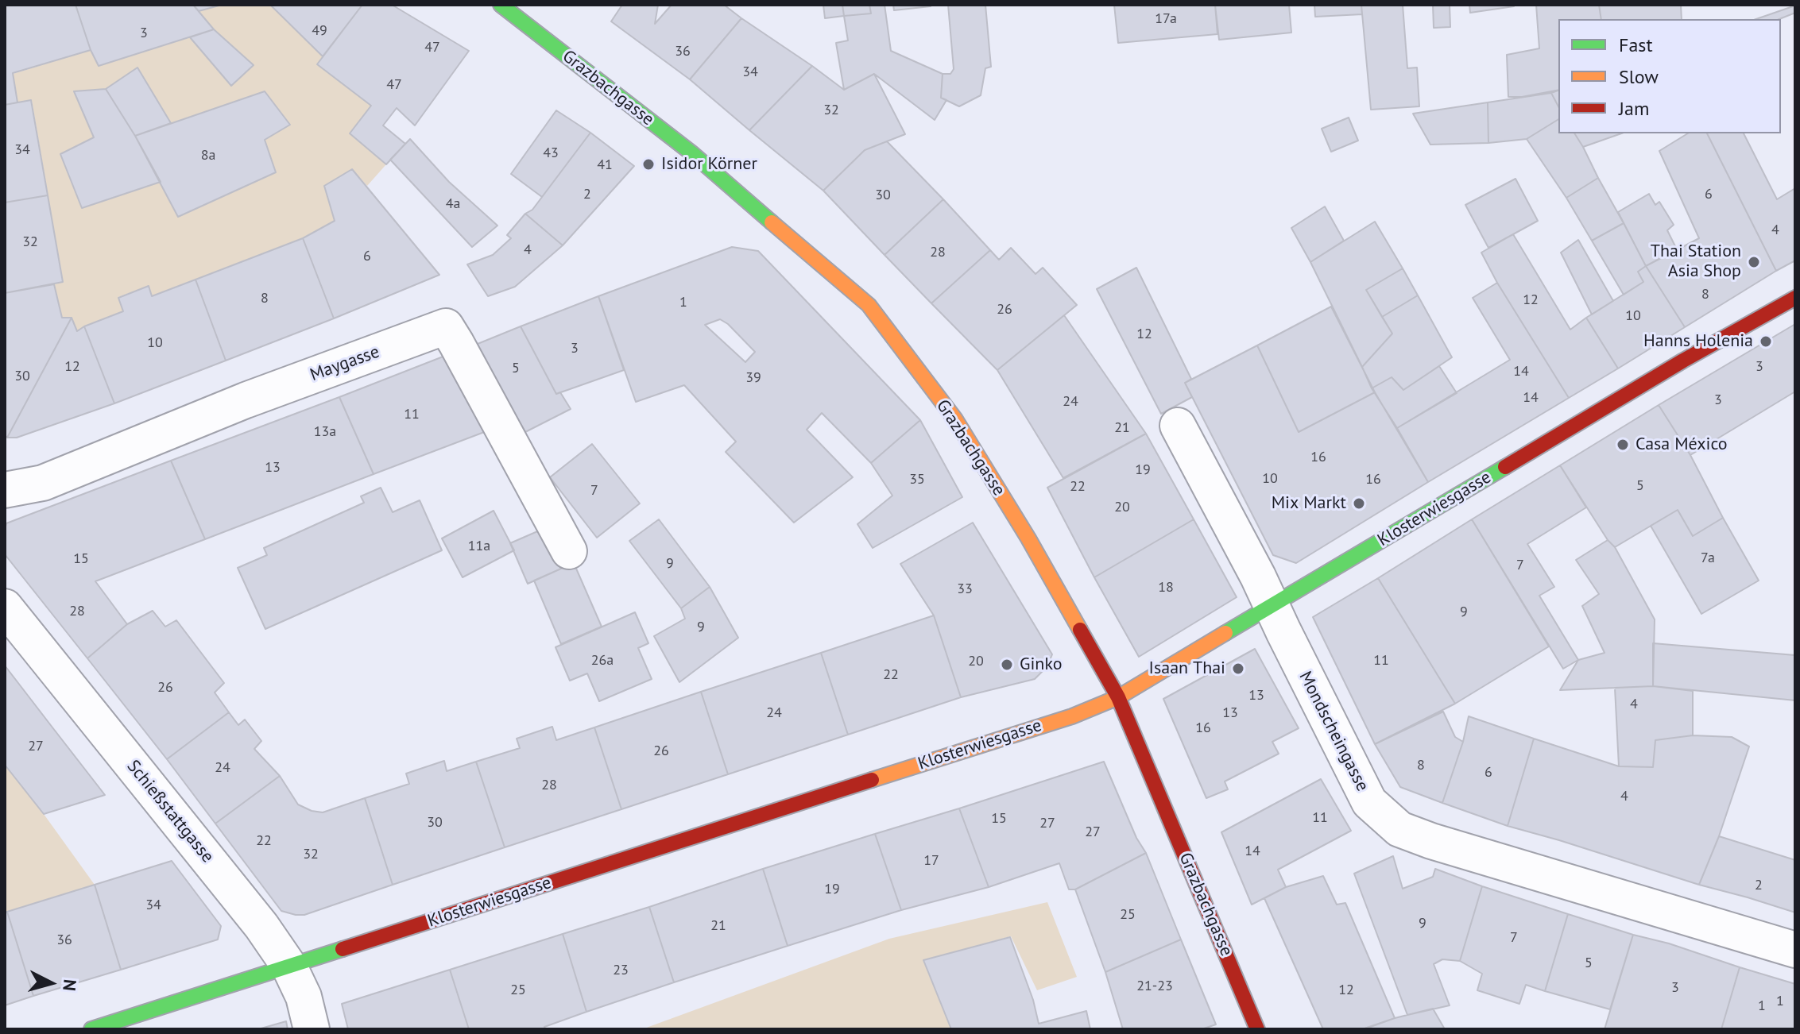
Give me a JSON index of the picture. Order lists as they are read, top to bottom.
{
  "streets": {
    "street": [
      "Grazbachgasse",
      "Maygasse",
      "Klosterwiesgasse",
      "Mondscheingasse",
      "Schießstattgasse"
    ]
  },
  "crossings": [
    ["Grazbachgasse", "Klosterwiesgasse"],
    ["Klosterwiesgasse", "Mondscheingasse"],
    ["Klosterwiesgasse", "Schießstattgasse"]
  ],
  "places": [
    "Isidor Körner",
    "Thai Station Asia Shop",
    "Hanns Holenia",
    "Casa México",
    "Mix Markt",
    "Ginko",
    "Isaan Thai"
  ],
  "house_numbers": [
    "17a",
    "49",
    "3",
    "47",
    "36",
    "34",
    "47",
    "32",
    "34",
    "43",
    "8a",
    "41",
    "2",
    "6",
    "30",
    "4a",
    "4",
    "32",
    "4",
    "28",
    "6",
    "8",
    "8",
    "12",
    "1",
    "26",
    "10",
    "12",
    "10",
    "3",
    "12",
    "3",
    "5",
    "14",
    "30",
    "39",
    "14",
    "3",
    "24",
    "11",
    "21",
    "13a",
    "16",
    "13",
    "19",
    "10",
    "35",
    "16",
    "5",
    "22",
    "7",
    "20",
    "11a",
    "7a",
    "15",
    "9",
    "7",
    "18",
    "33",
    "28",
    "9",
    "9",
    "26a",
    "11",
    "20",
    "22",
    "26",
    "13",
    "4",
    "24",
    "13",
    "16",
    "27",
    "26",
    "8",
    "24",
    "6",
    "28",
    "4",
    "11",
    "15",
    "30",
    "27",
    "27",
    "22",
    "14",
    "32",
    "17",
    "2",
    "19",
    "34",
    "25",
    "9",
    "21",
    "7",
    "36",
    "5",
    "23",
    "21-23",
    "3",
    "25",
    "12",
    "1",
    "1"
  ],
  "legend": ["Fast", "Slow", "Jam"],
  "north": "right"
}
